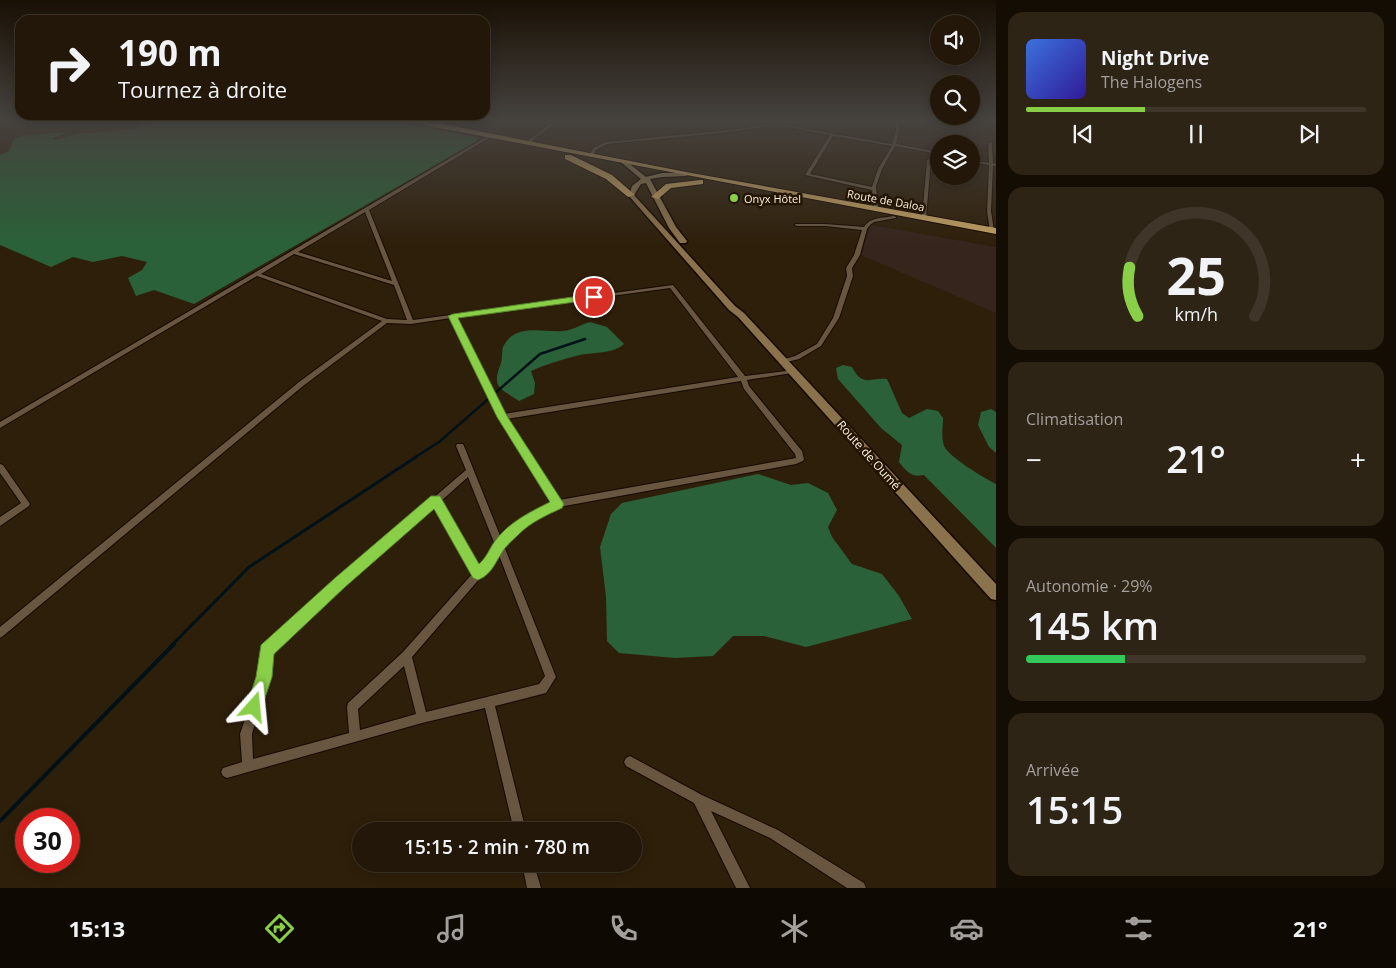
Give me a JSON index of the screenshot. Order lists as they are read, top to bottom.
{
  "streets": {
    "highway": ["Route de Daloa"],
    "main road": ["Route de Oumé"]
  },
  "places": ["Onyx Hôtel"],
  "page": {
    "turn": ["190 m", "Tournez à droite"],
    "song": ["Night Drive", "The Halogens"],
    "tile": [
      "Climatisation",
      ["Autonomie · 29%", "145 km"],
      ["Arrivée", "15:15"]
    ],
    "heat": ["−", "21°", "+"],
    "limit": "30",
    "trip": "15:15 · 2 min · 780 m",
    "tabs": ["15:13", "21°"],
    "gauge": ["25", "km/h"]
  }
}
